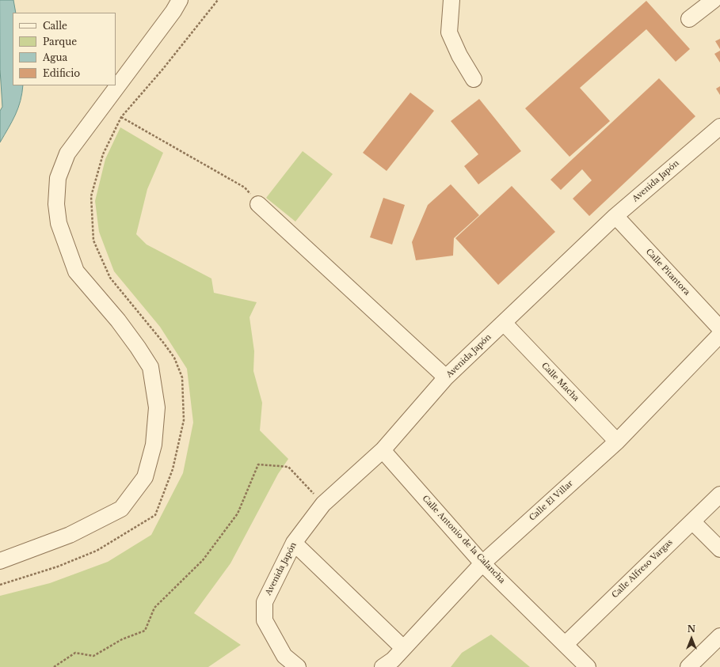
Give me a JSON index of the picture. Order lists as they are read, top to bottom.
{
  "streets": {
    "street": [
      "Avenida Japón",
      "Calle Pitantora",
      "Calle Macha",
      "Calle El Villar",
      "Calle Antonio de la Calancha",
      "Calle Alfreso Vargas"
    ]
  },
  "crossings": [
    ["Avenida Japón", "Calle Pitantora"],
    ["Avenida Japón", "Calle Macha"],
    ["Avenida Japón", "Calle Antonio de la Calancha"],
    ["Calle Macha", "Calle El Villar"],
    ["Calle El Villar", "Calle Antonio de la Calancha"],
    ["Calle Antonio de la Calancha", "Calle Alfreso Vargas"]
  ],
  "legend": [
    "Calle",
    "Parque",
    "Agua",
    "Edificio"
  ],
  "north": "top"
}
